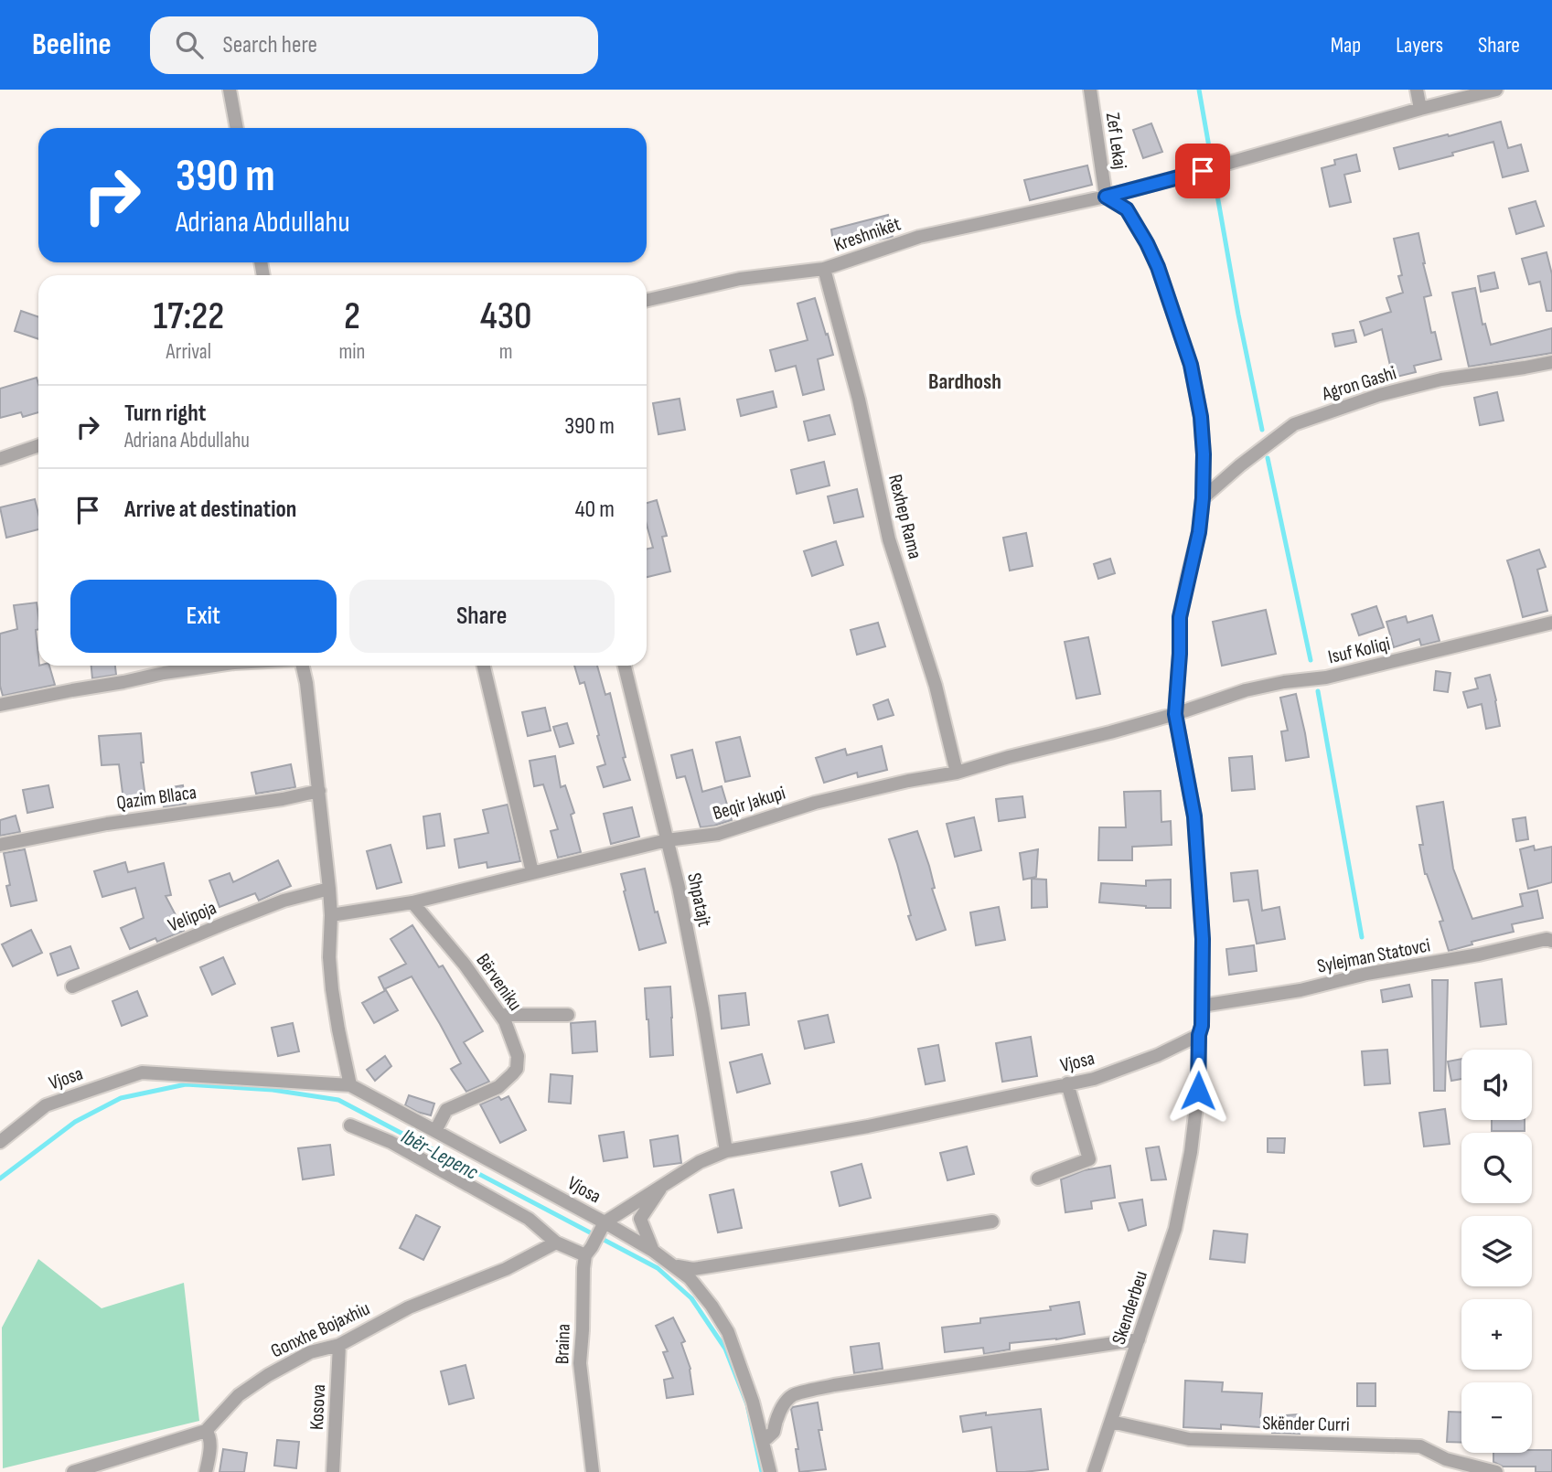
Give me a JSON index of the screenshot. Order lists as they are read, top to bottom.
{
  "streets": {
    "street": [
      "Zef Lekaj",
      "Kreshnikët",
      "Agron Gashi",
      "Rexhep Rama",
      "Isuf Koliqi",
      "Qazim Bllaca",
      "Beqir Jakupi",
      "Shpatajt",
      "Velipoja",
      "Sylejman Statovci",
      "Bërveniku",
      "Vjosa",
      "Skenderbeu",
      "Gonxhe Bojaxhiu",
      "Braina",
      "Kosova",
      "Skënder Curri"
    ]
  },
  "crossings": [
    ["Zef Lekaj", "Kreshnikët"],
    ["Zef Lekaj", "Skenderbeu"],
    ["Kreshnikët", "Rexhep Rama"],
    ["Kreshnikët", "Skenderbeu"],
    ["Agron Gashi", "Skenderbeu"],
    ["Rexhep Rama", "Beqir Jakupi"],
    ["Isuf Koliqi", "Beqir Jakupi"],
    ["Isuf Koliqi", "Skenderbeu"],
    ["Beqir Jakupi", "Shpatajt"],
    ["Beqir Jakupi", "Bërveniku"],
    ["Beqir Jakupi", "Skenderbeu"],
    ["Shpatajt", "Vjosa"],
    ["Sylejman Statovci", "Skenderbeu"],
    ["Bërveniku", "Vjosa"],
    ["Vjosa", "Skenderbeu"],
    ["Vjosa", "Braina"],
    ["Skenderbeu", "Skënder Curri"],
    ["Gonxhe Bojaxhiu", "Kosova"]
  ],
  "districts": ["Bardhosh"],
  "water": ["Ibër-Lepenc"],
  "page": {
    "header": "Beeline",
    "search": "Search here",
    "nav": ["Map", "Layers", "Share"],
    "turn": ["390 m", "Adriana Abdullahu"],
    "eta": [
      "17:22",
      "Arrival",
      "2",
      "min",
      "430",
      "m"
    ],
    "list": [
      {
        "name": "Turn right",
        "note": "Adriana Abdullahu",
        "value": "390 m"
      },
      {
        "name": "Arrive at destination",
        "value": "40 m"
      }
    ],
    "buttons": ["Exit", "Share"],
    "map_buttons": ["+", "−"]
  }
}
